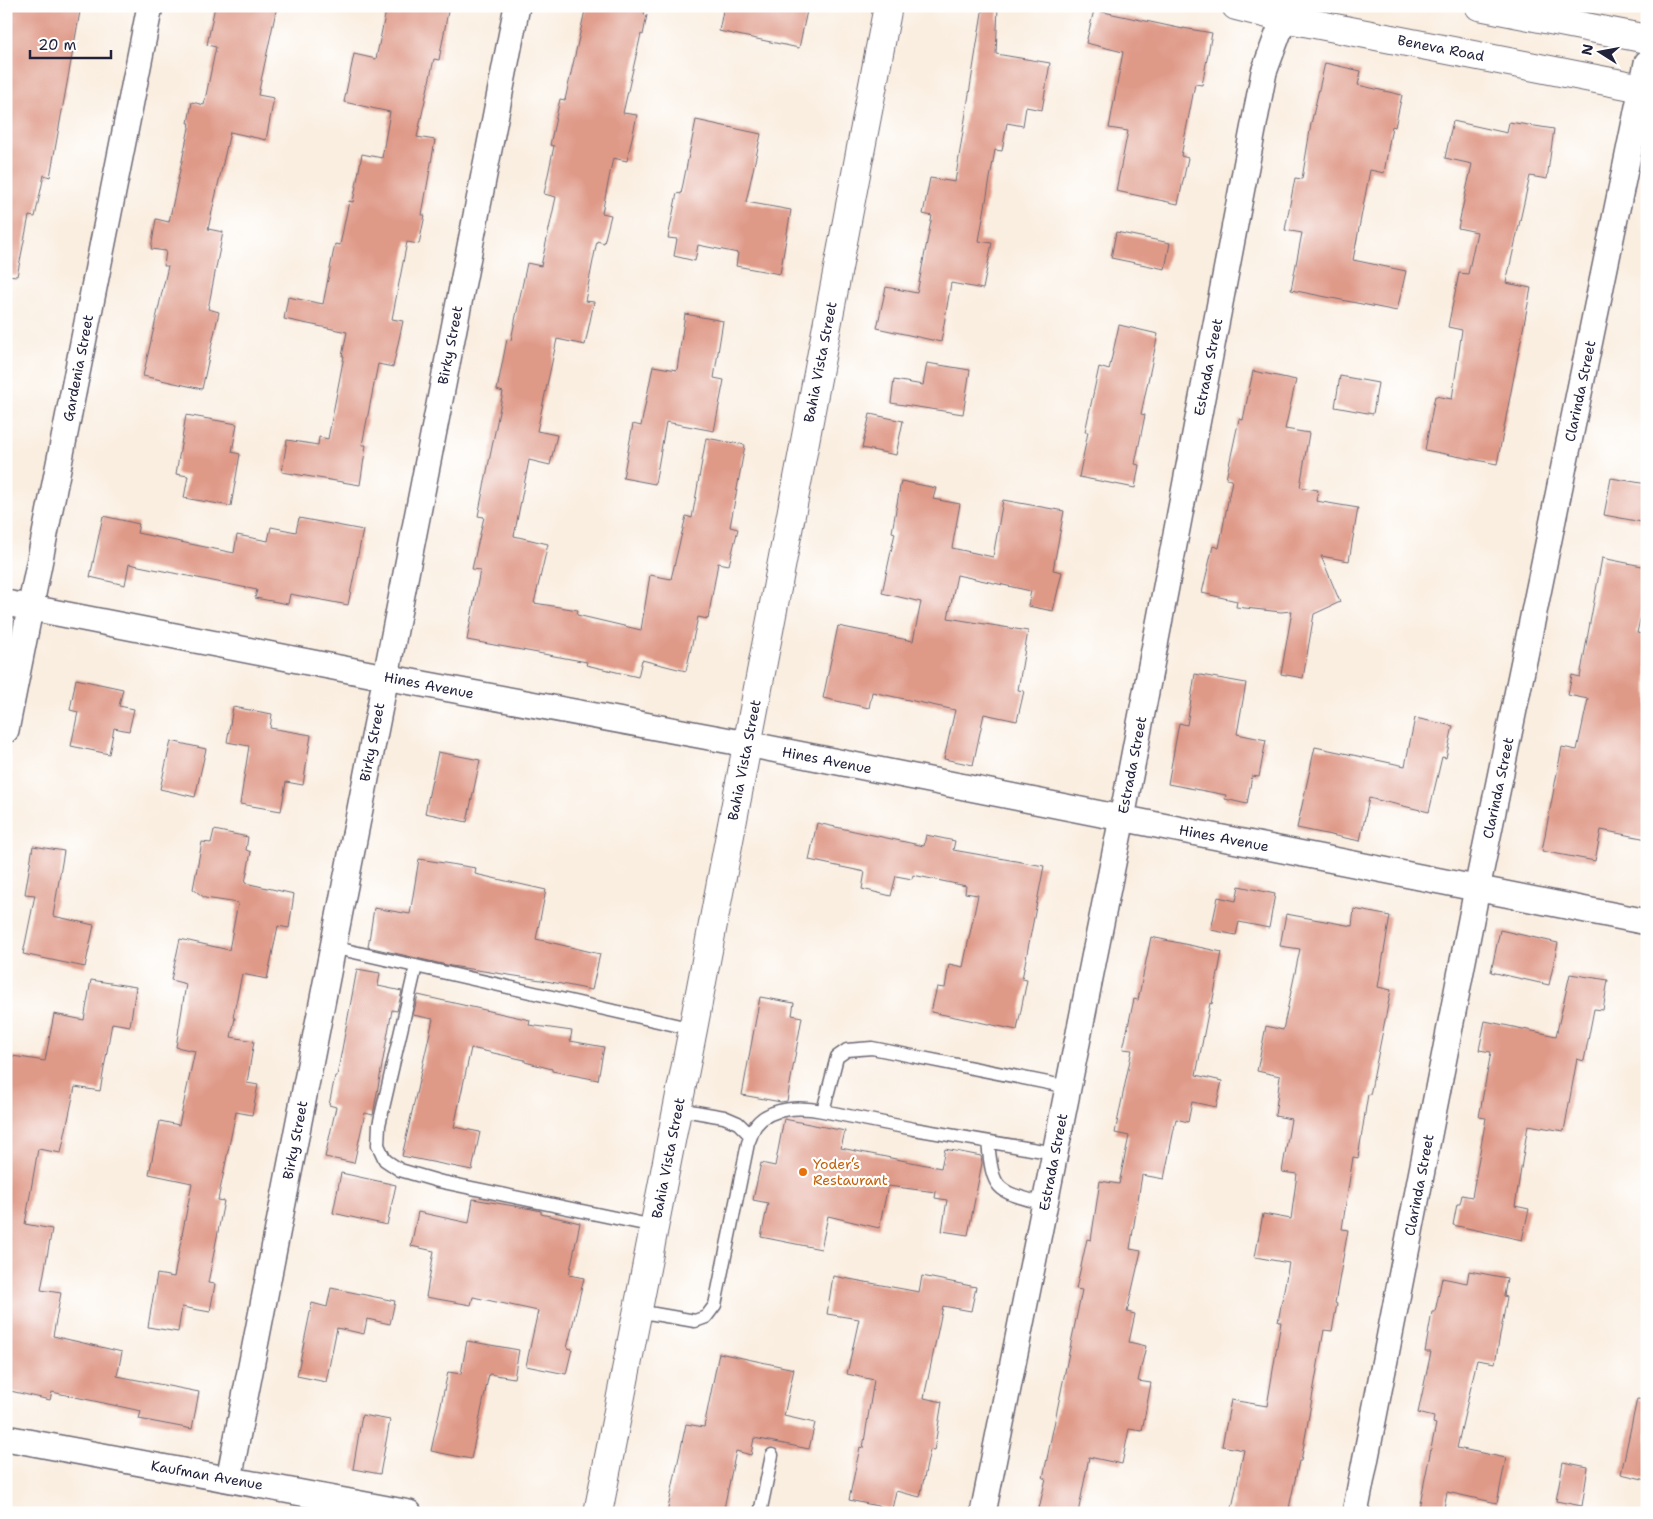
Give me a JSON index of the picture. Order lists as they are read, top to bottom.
{
  "streets": {
    "street": [
      "Beneva Road",
      "Birky Street",
      "Bahia Vista Street",
      "Estrada Street",
      "Gardenia Street",
      "Clarinda Street",
      "Hines Avenue",
      "Kaufman Avenue"
    ]
  },
  "crossings": [
    ["Beneva Road", "Estrada Street"],
    ["Beneva Road", "Clarinda Street"],
    ["Birky Street", "Hines Avenue"],
    ["Birky Street", "Kaufman Avenue"],
    ["Bahia Vista Street", "Hines Avenue"],
    ["Estrada Street", "Hines Avenue"],
    ["Gardenia Street", "Hines Avenue"],
    ["Clarinda Street", "Hines Avenue"]
  ],
  "places": ["Yoder‘s Restaurant"],
  "scale_bar": "20 m",
  "north": "left"
}
